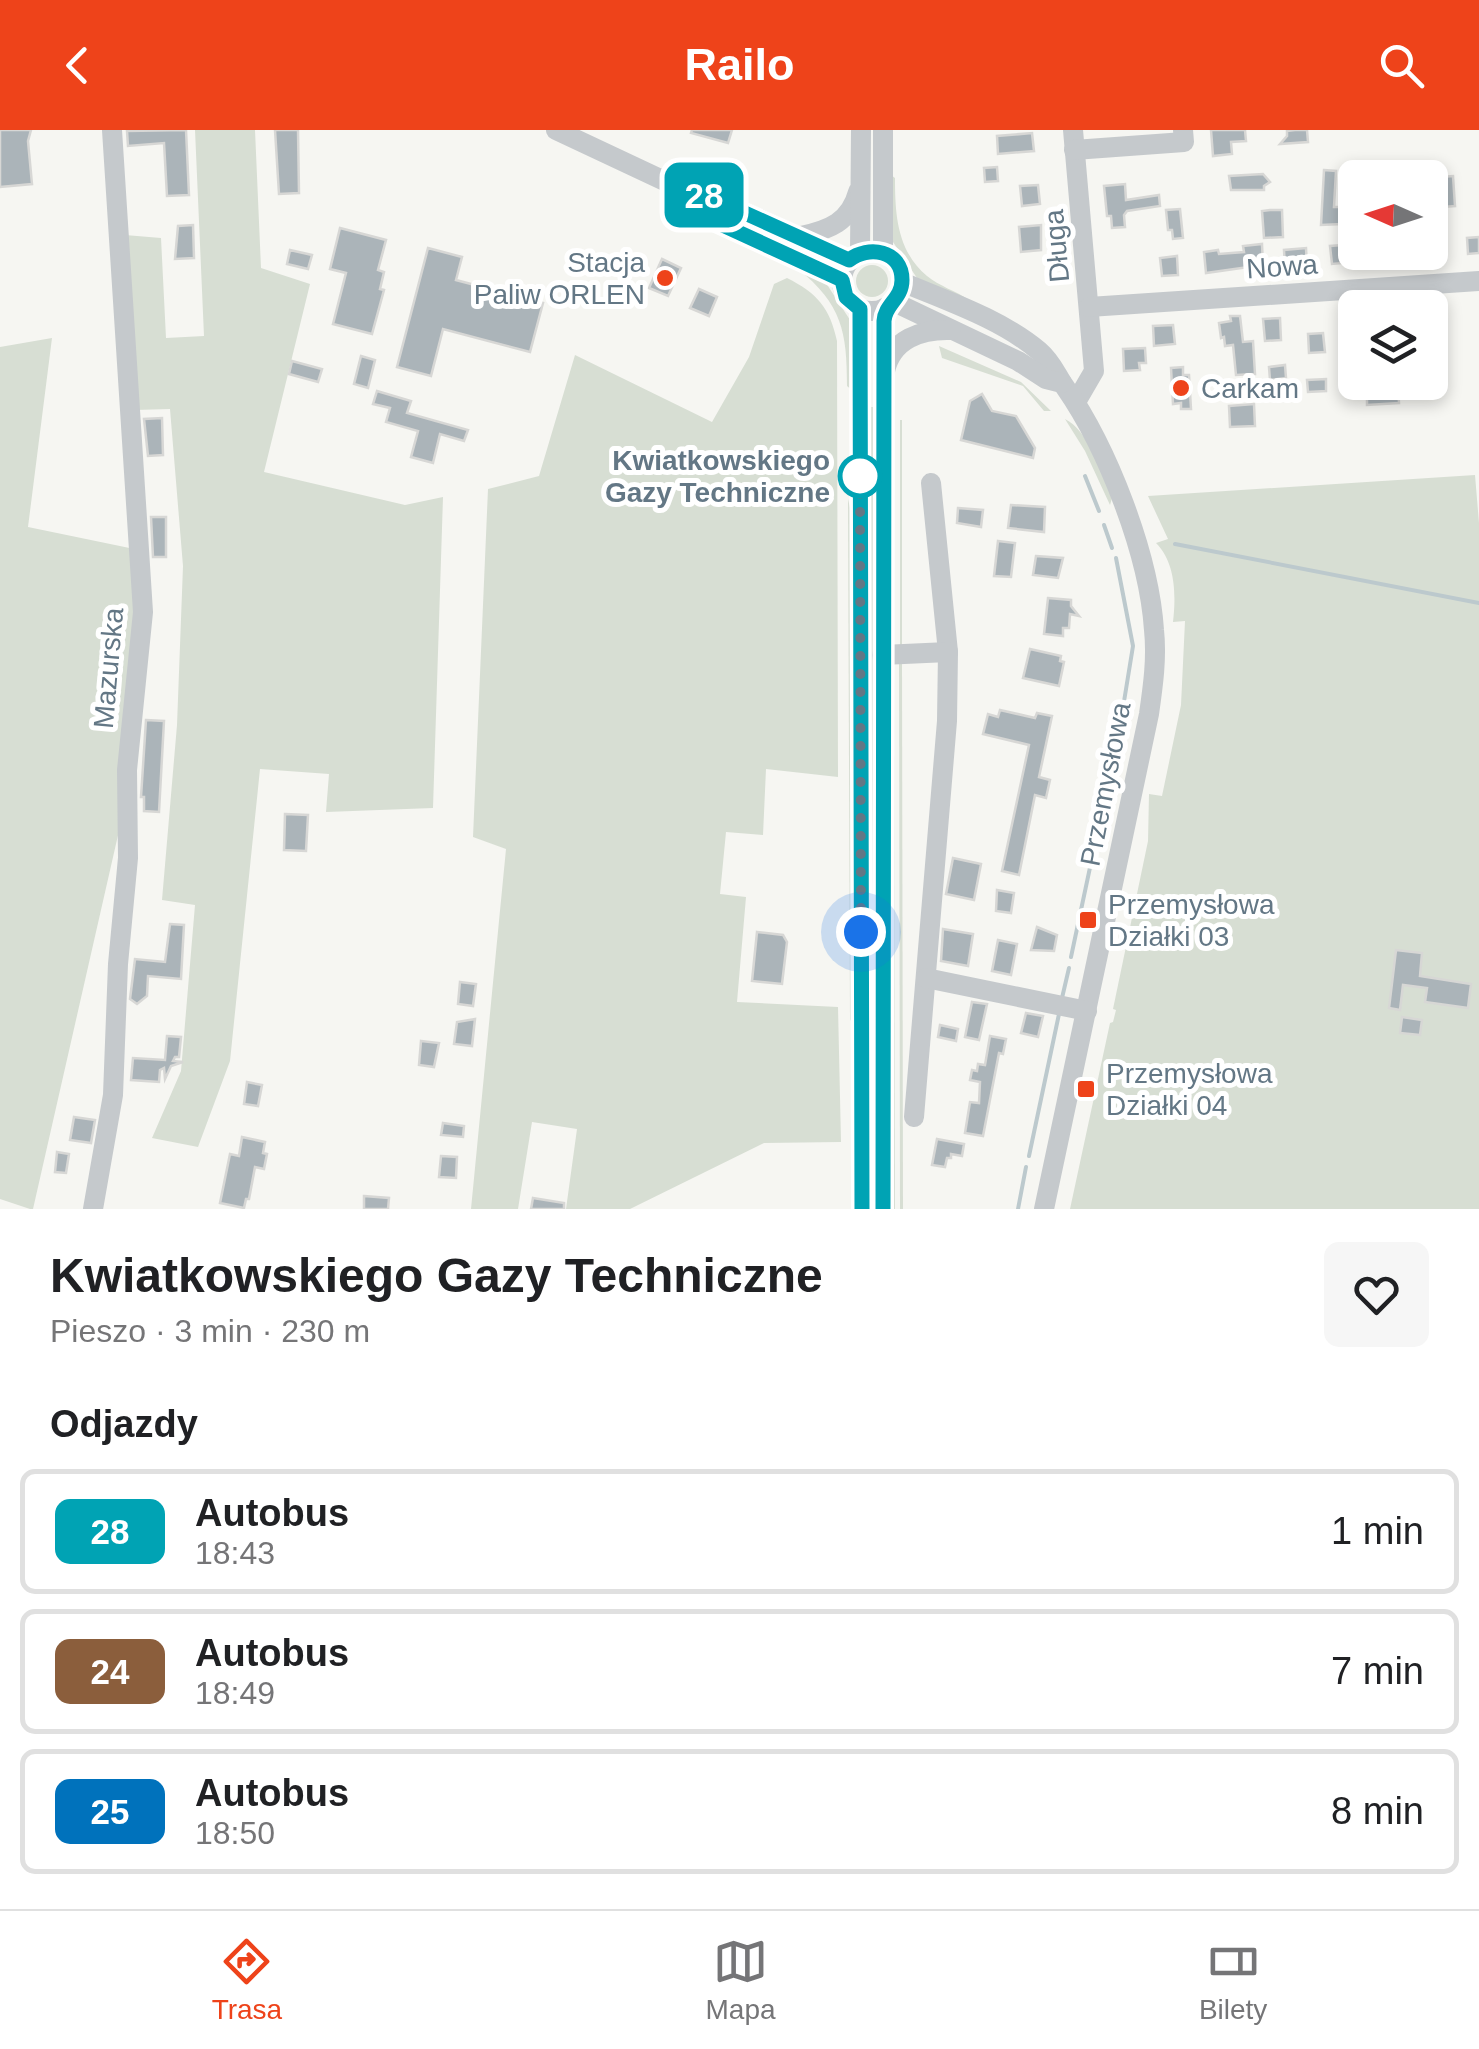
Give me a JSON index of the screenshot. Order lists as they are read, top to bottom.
{
  "streets": {
    "street": [
      "Długa",
      "Nowa",
      "Mazurska",
      "Przemysłowa"
    ]
  },
  "crossings": [
    ["Długa", "Nowa"],
    ["Długa", "Przemysłowa"]
  ],
  "places": {
    "other": ["Stacja Paliw ORLEN", "Carkam", "Kwiatkowskiego Gazy Techniczne"],
    "transit": ["Przemysłowa Działki 03", "Przemysłowa Działki 04"]
  },
  "lines": ["bus line 28"],
  "north": "left",
  "page": {
    "header": "Railo",
    "on_map": "28",
    "heading": [
      ["Kwiatkowskiego Gazy Techniczne", "Pieszo · 3 min · 230 m"],
      "Odjazdy"
    ],
    "list": [
      {
        "mark": "28",
        "name": "Autobus",
        "note": "18:43",
        "value": "1 min"
      },
      {
        "mark": "24",
        "name": "Autobus",
        "note": "18:49",
        "value": "7 min"
      },
      {
        "mark": "25",
        "name": "Autobus",
        "note": "18:50",
        "value": "8 min"
      }
    ],
    "tabs": ["Trasa", "Mapa", "Bilety"]
  }
}
